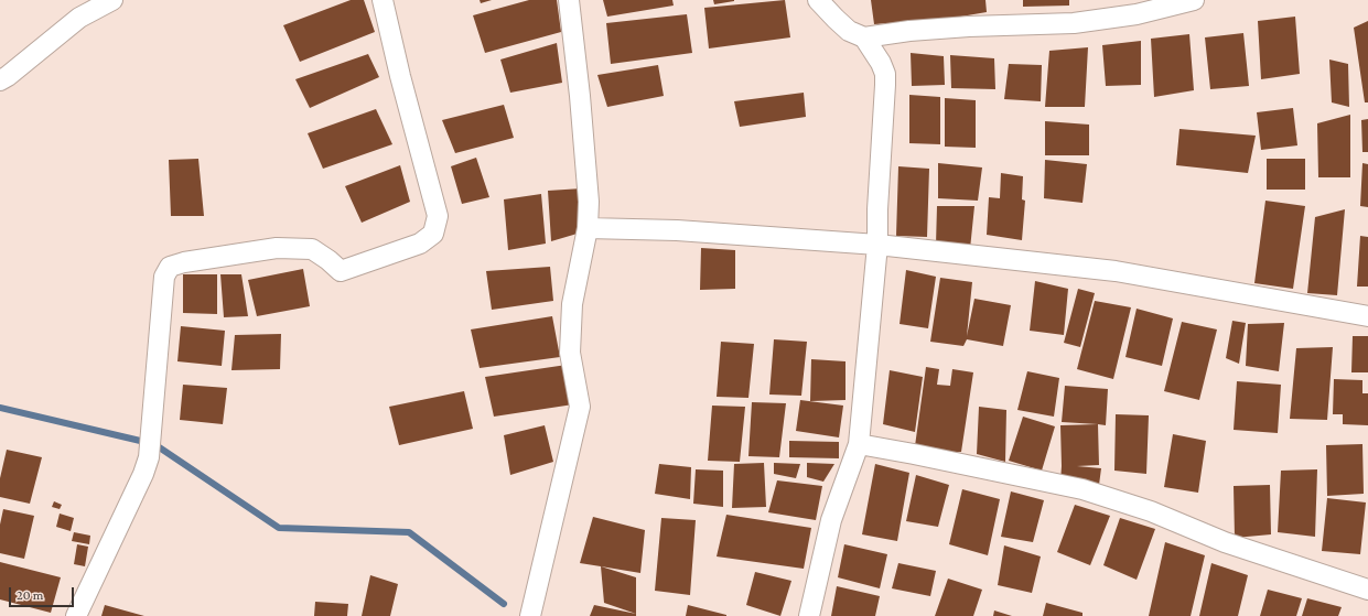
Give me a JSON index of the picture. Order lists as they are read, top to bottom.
{
  "scale_bar": "20 m"
}
